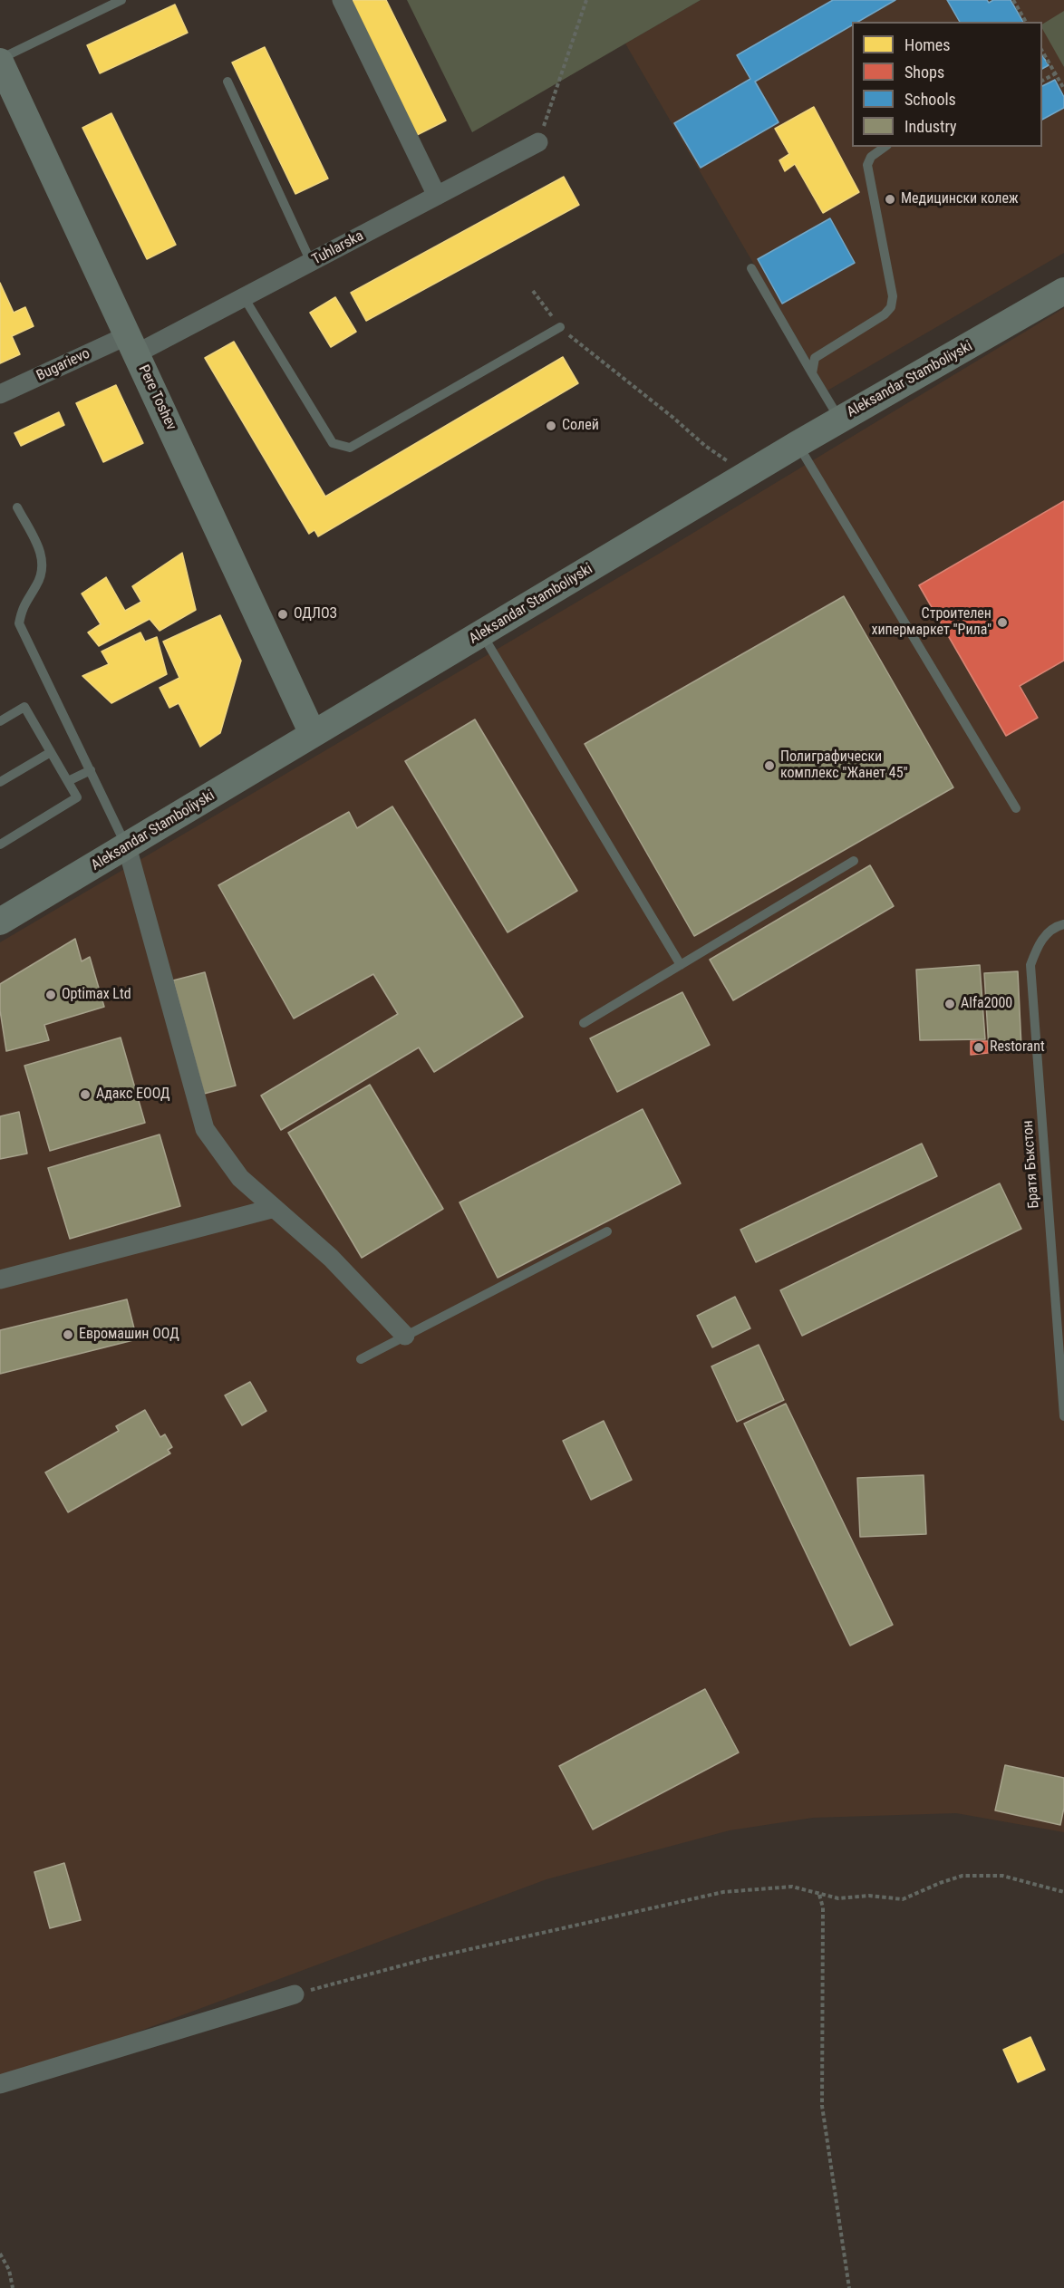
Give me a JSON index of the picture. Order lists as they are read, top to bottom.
{
  "streets": {
    "street": [
      "Tuhlarska",
      "Bugarievo",
      "Aleksandar Stamboliyski",
      "Pere Toshev"
    ],
    "lane": ["Братя Бъкстон"]
  },
  "crossings": [
    ["Tuhlarska", "Bugarievo"],
    ["Tuhlarska", "Pere Toshev"],
    ["Bugarievo", "Pere Toshev"],
    ["Aleksandar Stamboliyski", "Pere Toshev"]
  ],
  "places": [
    "Медицински колеж",
    "Солей",
    "ОДЛОЗ",
    "Строителен хипермаркет \"Рила\"",
    "Полиграфически комплекс \"Жанет 45\"",
    "Optimax Ltd",
    "Alfa2000",
    "Restorant",
    "Адакс ЕООД",
    "Евромашин ООД"
  ],
  "legend": [
    "Homes",
    "Shops",
    "Schools",
    "Industry"
  ]
}
